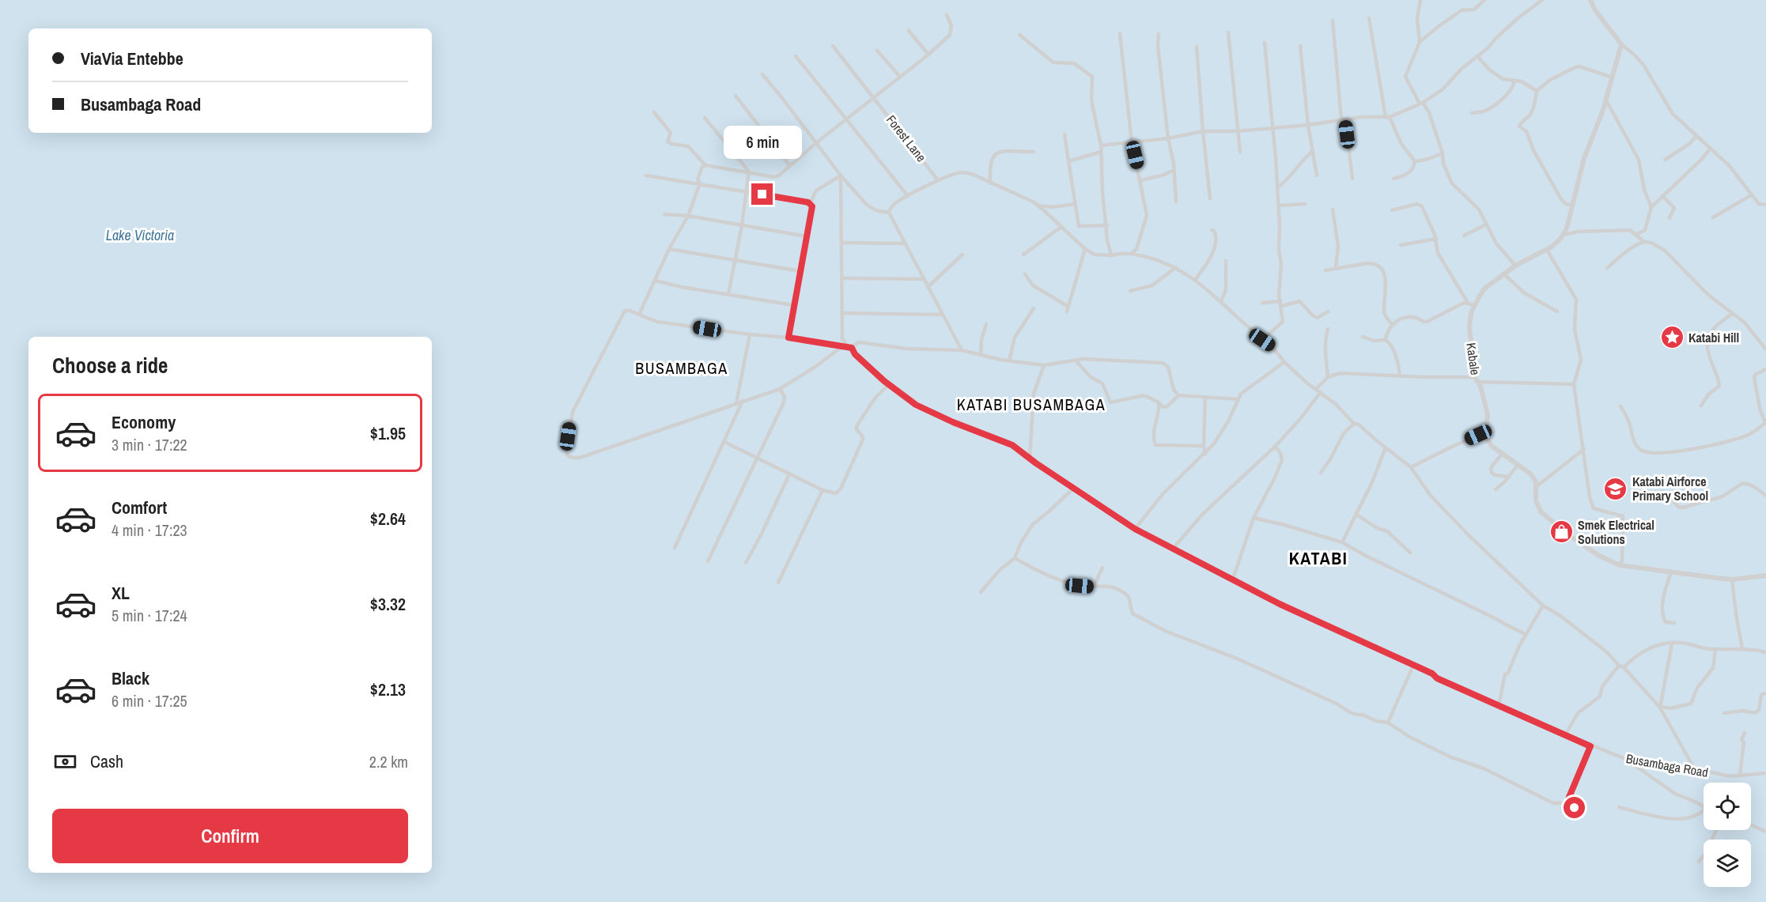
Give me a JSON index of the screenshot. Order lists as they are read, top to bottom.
{
  "streets": {
    "street": ["Forest Lane", "Kabale", "Busambaga Road"]
  },
  "districts": ["BUSAMBAGA", "KATABI BUSAMBAGA", "KATABI"],
  "water": ["Lake Victoria"],
  "places": {
    "place": ["Katabi Hill"],
    "school or university": ["Katabi Airforce Primary School"],
    "shop": ["Smek Electrical Solutions"]
  },
  "page": {
    "banner": ["ViaVia Entebbe", "Busambaga Road"],
    "bubble": "6 min",
    "heading": "Choose a ride",
    "list": [
      {
        "name": "Economy",
        "note": "3 min · 17:22",
        "value": "$1.95"
      },
      {
        "name": "Comfort",
        "note": "4 min · 17:23",
        "value": "$2.64"
      },
      {
        "name": "XL",
        "note": "5 min · 17:24",
        "value": "$3.32"
      },
      {
        "name": "Black",
        "note": "6 min · 17:25",
        "value": "$2.13"
      }
    ],
    "pay": ["Cash", "2.2 km"],
    "buttons": "Confirm"
  }
}
